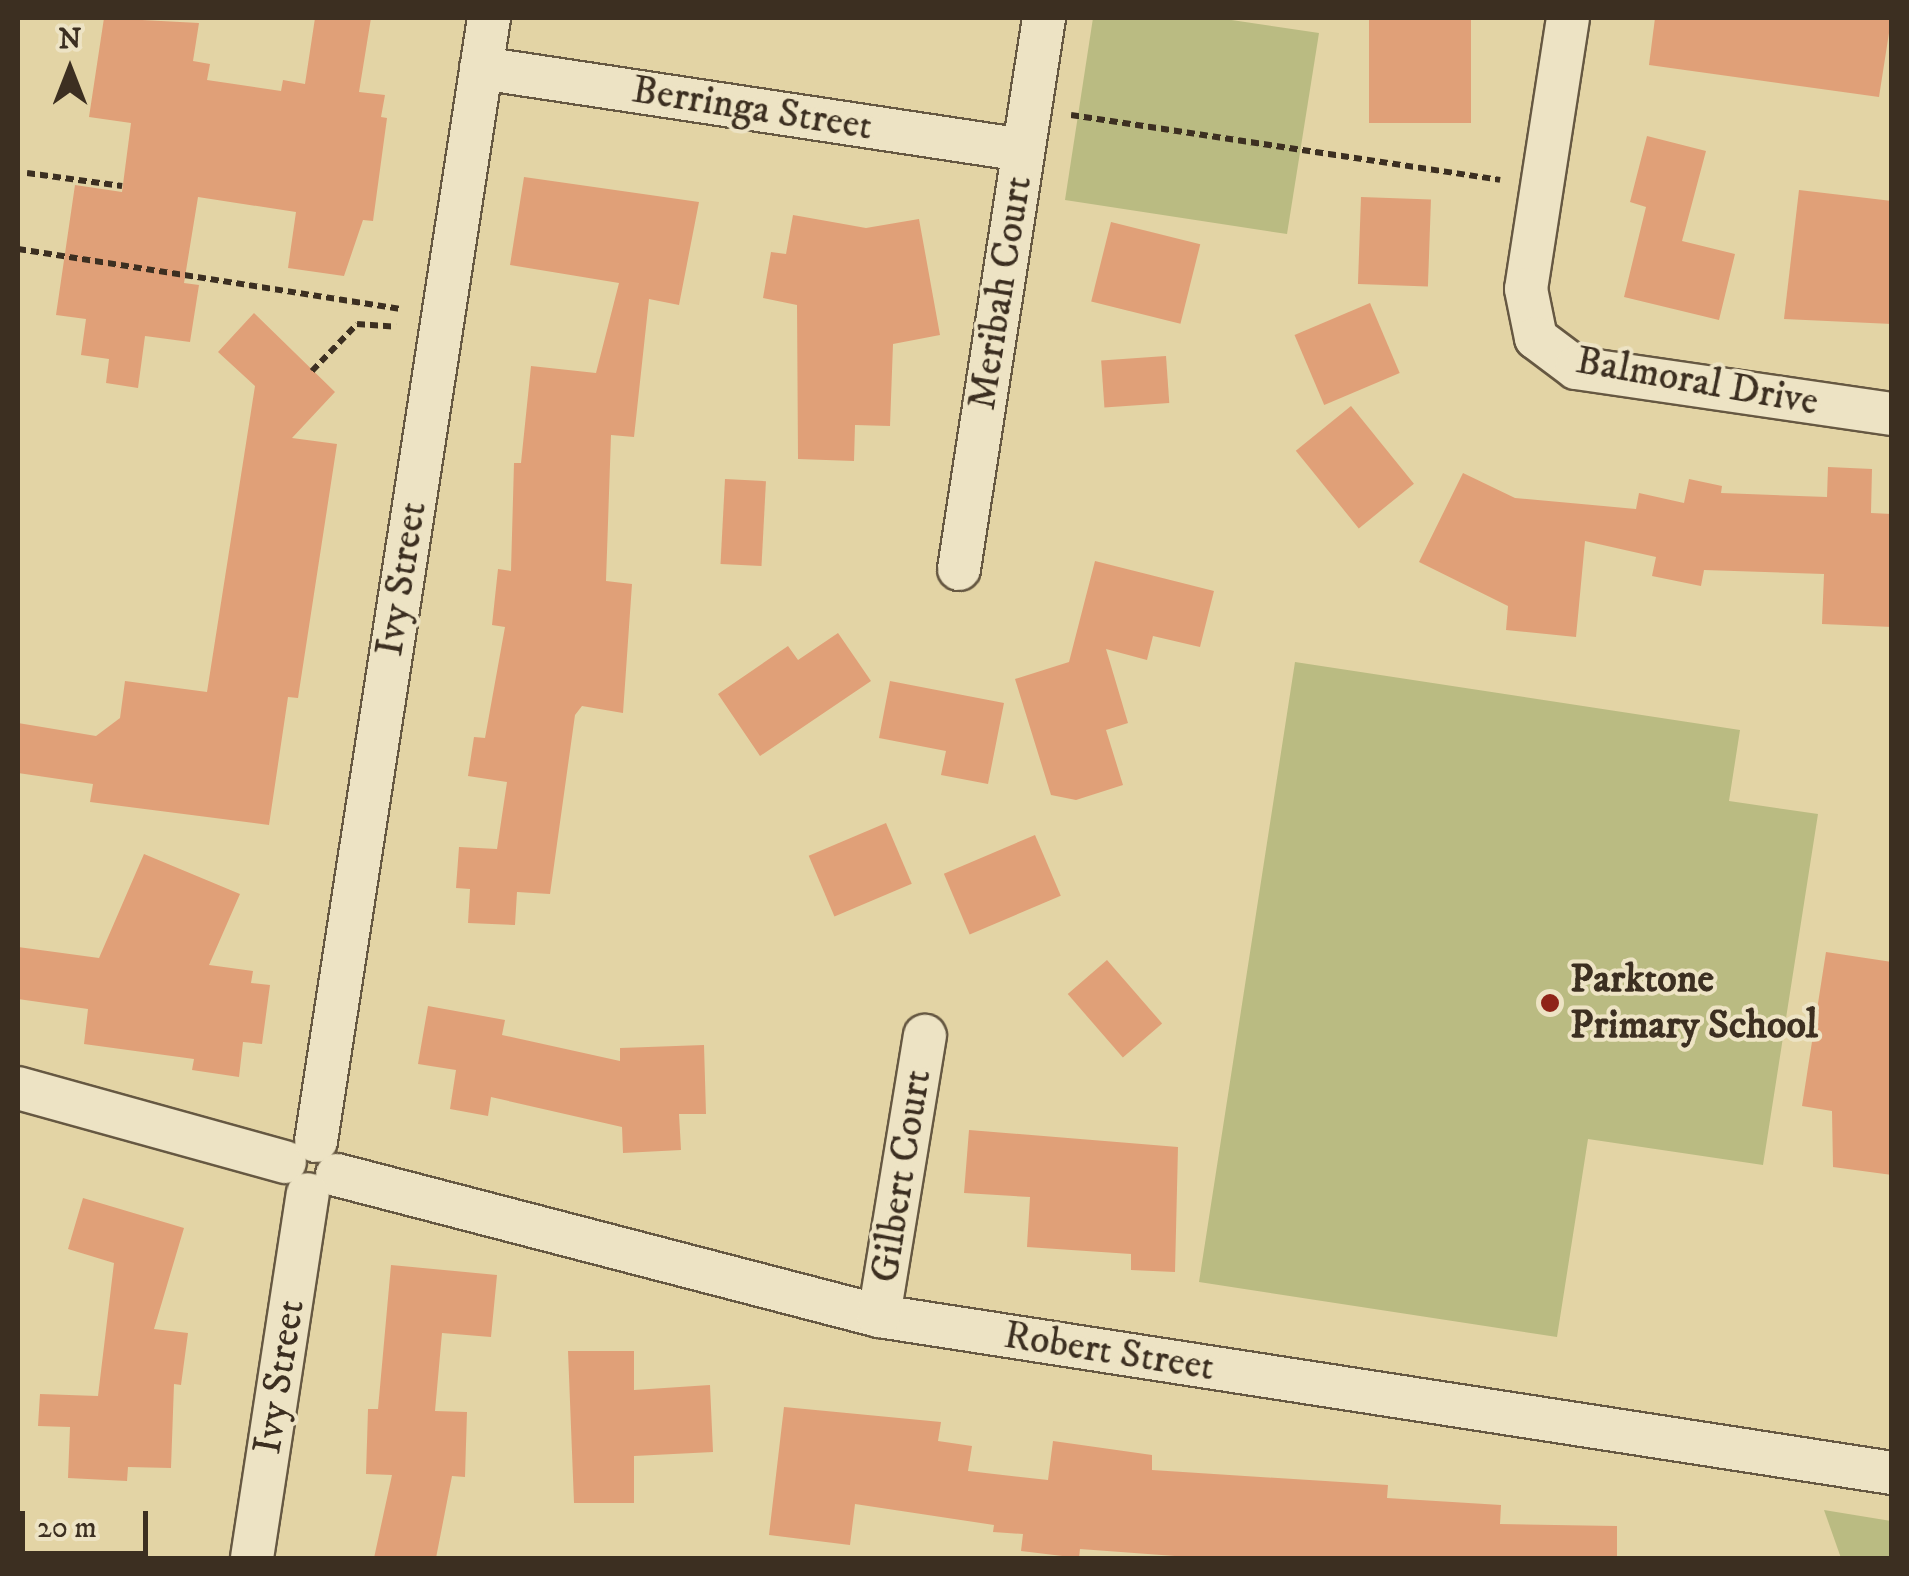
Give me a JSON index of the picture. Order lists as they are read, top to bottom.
{
  "streets": {
    "street": [
      "Berringa Street",
      "Meribah Court",
      "Balmoral Drive",
      "Ivy Street",
      "Gilbert Court",
      "Robert Street"
    ]
  },
  "crossings": [
    ["Berringa Street", "Meribah Court"],
    ["Berringa Street", "Ivy Street"],
    ["Ivy Street", "Robert Street"],
    ["Gilbert Court", "Robert Street"]
  ],
  "places": ["Parktone Primary School"],
  "scale_bar": "20 m",
  "north": "top"
}
